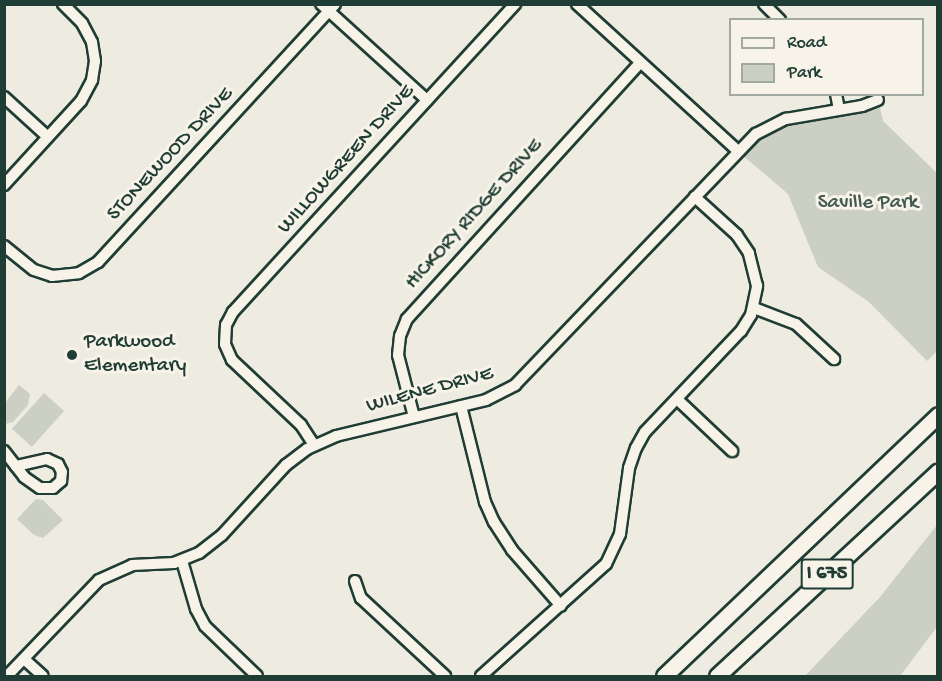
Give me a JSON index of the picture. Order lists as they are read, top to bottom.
{
  "streets": {
    "highway": ["I 675"],
    "street": [
      "STONEWOOD DRIVE",
      "WILLOWGREEN DRIVE",
      "HICKORY RIDGE DRIVE",
      "WILENE DRIVE"
    ]
  },
  "crossings": [
    ["WILLOWGREEN DRIVE", "WILENE DRIVE"],
    ["HICKORY RIDGE DRIVE", "WILENE DRIVE"]
  ],
  "parks": ["Saville Park"],
  "places": ["Parkwood Elementary"],
  "legend": ["Road", "Park"]
}
